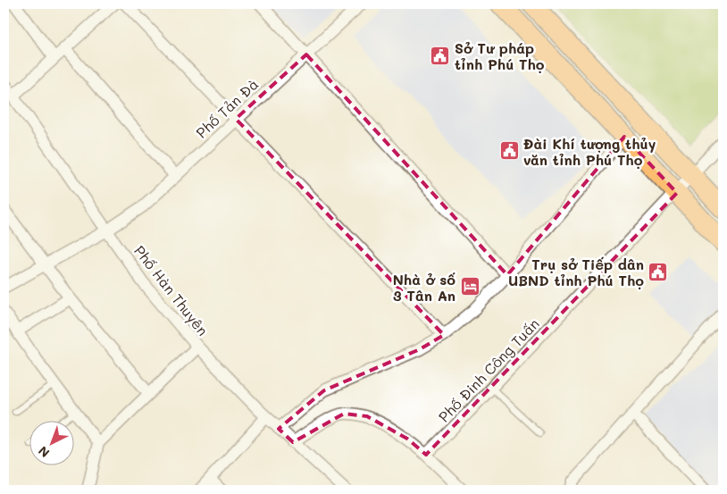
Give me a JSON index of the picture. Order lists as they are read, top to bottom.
{
  "streets": {
    "street": ["Phố Tản Đà", "Phố Hàn Thuyên", "Phố Đinh Công Tuấn"]
  },
  "crossings": [
    ["Phố Tản Đà", "Phố Hàn Thuyên"]
  ],
  "places": {
    "public building": ["Sở Tư pháp tỉnh Phú Thọ", "Đài Khí tượng thủy văn tỉnh Phú Thọ", "Trụ sở Tiếp dân UBND tỉnh Phú Thọ"],
    "hotel": ["Nhà ở số 3 Tân An"]
  },
  "north": "bottom left"
}
